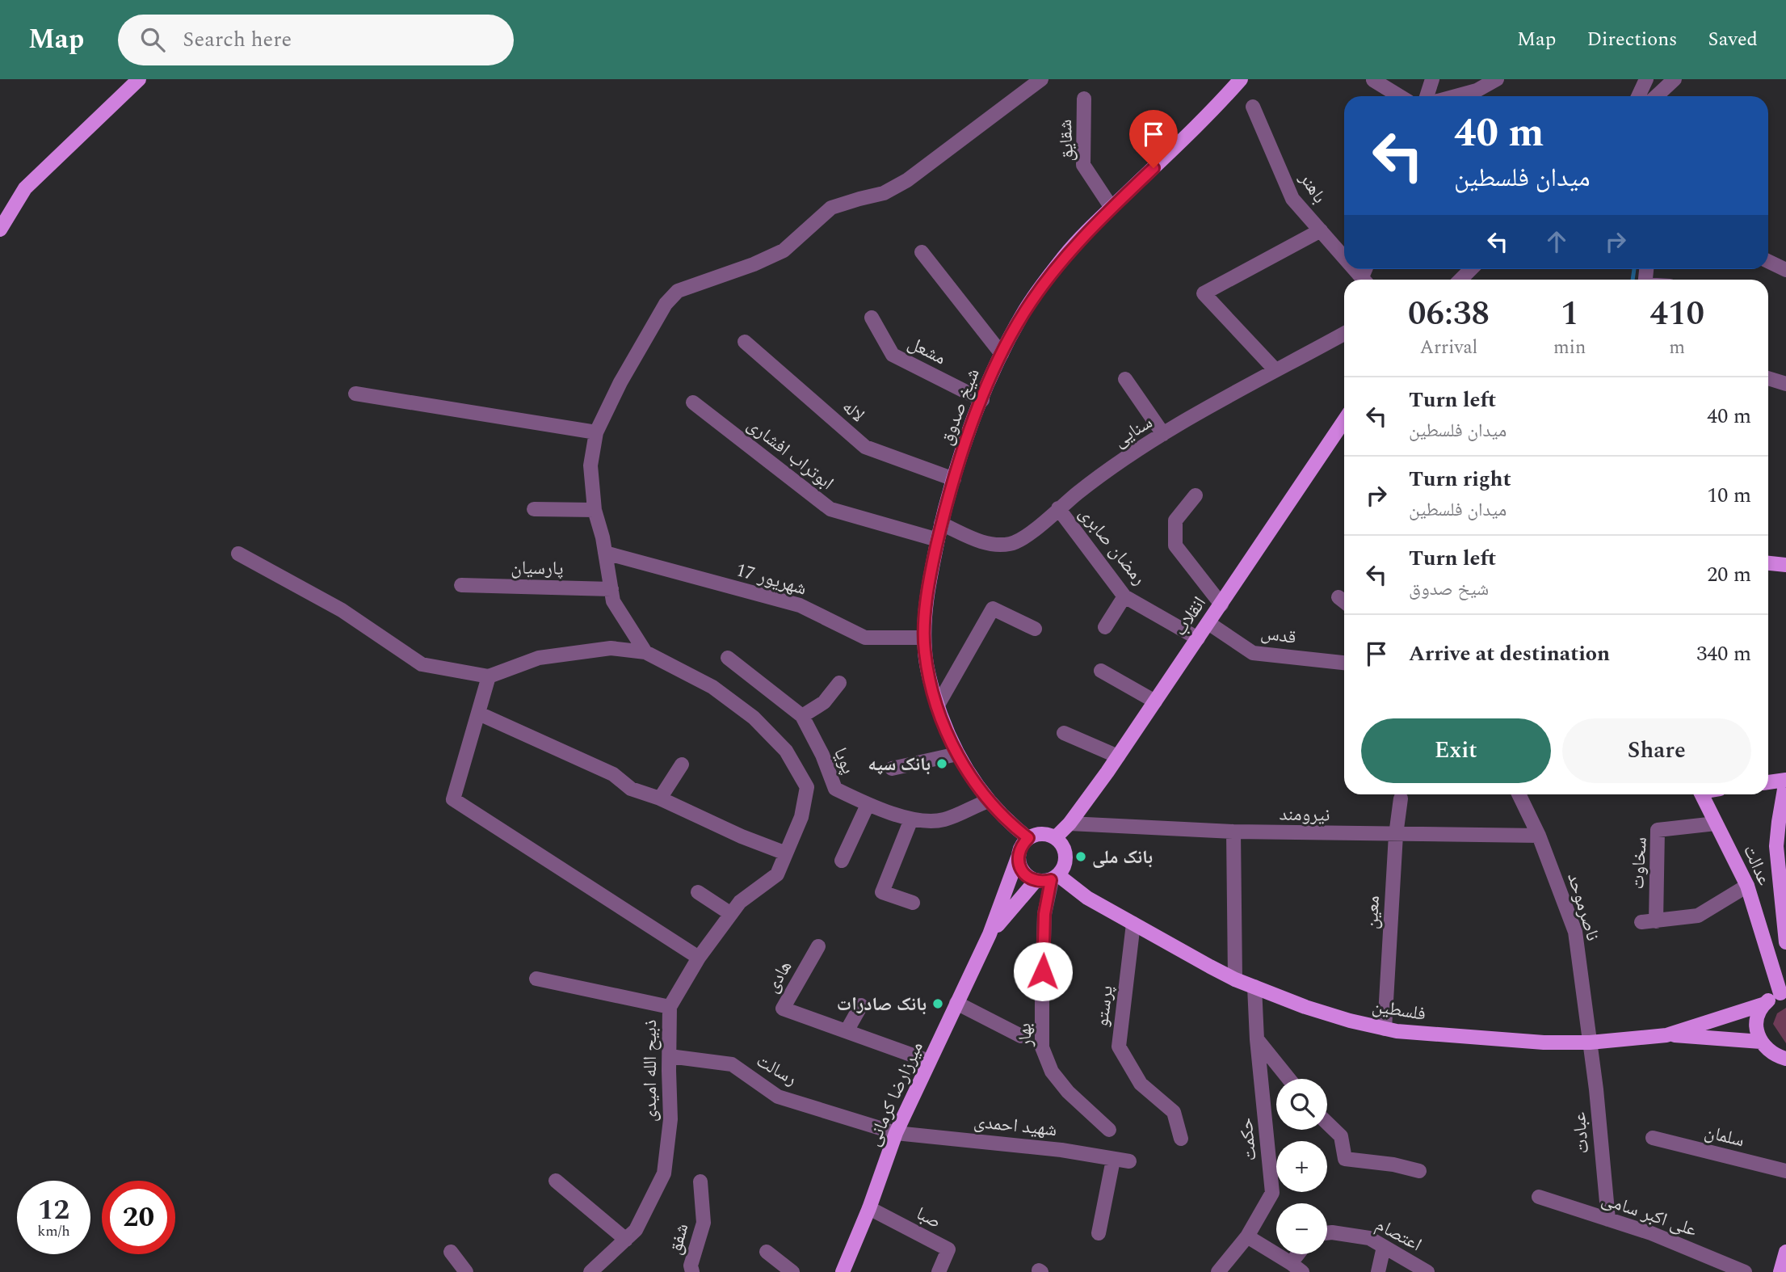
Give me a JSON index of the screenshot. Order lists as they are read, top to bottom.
{
  "streets": {
    "main road": [
      "شیخ صدوق",
      "انقلاب",
      "عدالت",
      "فلسطین",
      "میرزارضا کرمانی"
    ],
    "street": [
      "شقایق",
      "باهنر",
      "مشعل",
      "لاله",
      "سنایی",
      "ابوتراب افشاری",
      "رمضان صابری",
      "پارسیان",
      "17 شهریور",
      "قدس",
      "پویا",
      "نیرومند",
      "سخاوت",
      "ناصرموحد",
      "معین",
      "هادی",
      "پرستو",
      "بهار",
      "رسالت",
      "ذبیح الله امیدی",
      "شهید احمدی",
      "عبادت",
      "سلمان",
      "حکمت",
      "علی اکبر سامی",
      "صبا",
      "اعتصام",
      "شفق"
    ]
  },
  "crossings": [
    ["شقایق", "شیخ صدوق"],
    ["مشعل", "شیخ صدوق"],
    ["شیخ صدوق", "لاله"],
    ["شیخ صدوق", "سنایی"],
    ["شیخ صدوق", "ابوتراب افشاری"],
    ["شیخ صدوق", "17 شهریور"],
    ["شیخ صدوق", "انقلاب"],
    ["شیخ صدوق", "پویا"],
    ["شیخ صدوق", "فلسطین"],
    ["شیخ صدوق", "بهار"],
    ["سنایی", "رمضان صابری"],
    ["رمضان صابری", "انقلاب"],
    ["انقلاب", "قدس"],
    ["انقلاب", "نیرومند"],
    ["انقلاب", "فلسطین"],
    ["انقلاب", "بهار"],
    ["نیرومند", "ناصرموحد"],
    ["نیرومند", "معین"],
    ["سخاوت", "عدالت"],
    ["عدالت", "فلسطین"],
    ["ناصرموحد", "فلسطین"],
    ["ناصرموحد", "عبادت"],
    ["معین", "فلسطین"],
    ["هادی", "میرزارضا کرمانی"],
    ["پرستو", "فلسطین"],
    ["فلسطین", "بهار"],
    ["فلسطین", "عبادت"],
    ["فلسطین", "حکمت"],
    ["رسالت", "ذبیح الله امیدی"],
    ["رسالت", "میرزارضا کرمانی"],
    ["رسالت", "شهید احمدی"],
    ["میرزارضا کرمانی", "شهید احمدی"],
    ["میرزارضا کرمانی", "صبا"],
    ["عبادت", "علی اکبر سامی"]
  ],
  "places": ["بانک سپه", "بانک ملی", "بانک صادرات"],
  "page": {
    "header": "Map",
    "search": "Search here",
    "nav": ["Map", "Directions", "Saved"],
    "turn": ["40 m", "میدان فلسطین"],
    "eta": [
      "06:38",
      "Arrival",
      "1",
      "min",
      "410",
      "m"
    ],
    "list": [
      {
        "name": "Turn left",
        "note": "میدان فلسطین",
        "value": "40 m"
      },
      {
        "name": "Turn right",
        "note": "میدان فلسطین",
        "value": "10 m"
      },
      {
        "name": "Turn left",
        "note": "شیخ صدوق",
        "value": "20 m"
      },
      {
        "name": "Arrive at destination",
        "value": "340 m"
      }
    ],
    "buttons": ["Exit", "Share"],
    "map_buttons": ["+", "−"],
    "speed": "12 km/h",
    "limit": "20"
  }
}
